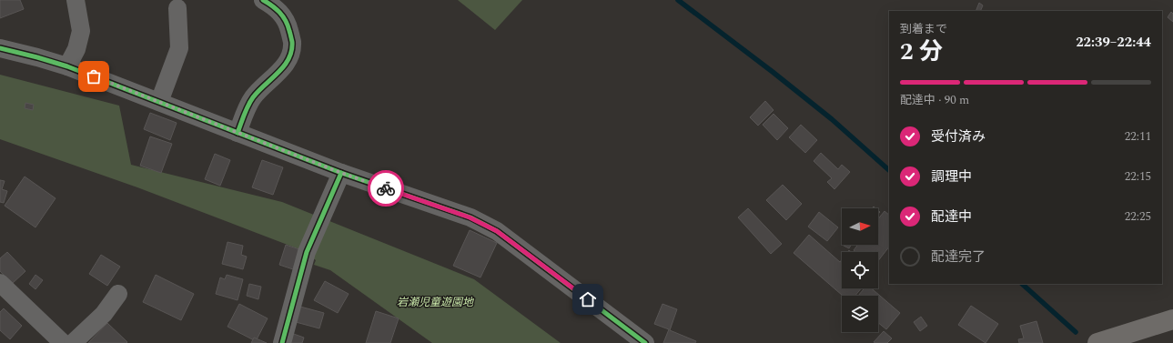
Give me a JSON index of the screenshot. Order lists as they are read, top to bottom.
{
  "parks": ["岩瀬児童遊園地"],
  "north": "right",
  "page": {
    "heading": ["2 分", "到着まで", "22:39–22:44"],
    "bar": "配達中 · 90 m",
    "list": [
      ["受付済み", "22:11"],
      ["調理中", "22:15"],
      ["配達中", "22:25"],
      "配達完了"
    ]
  }
}
